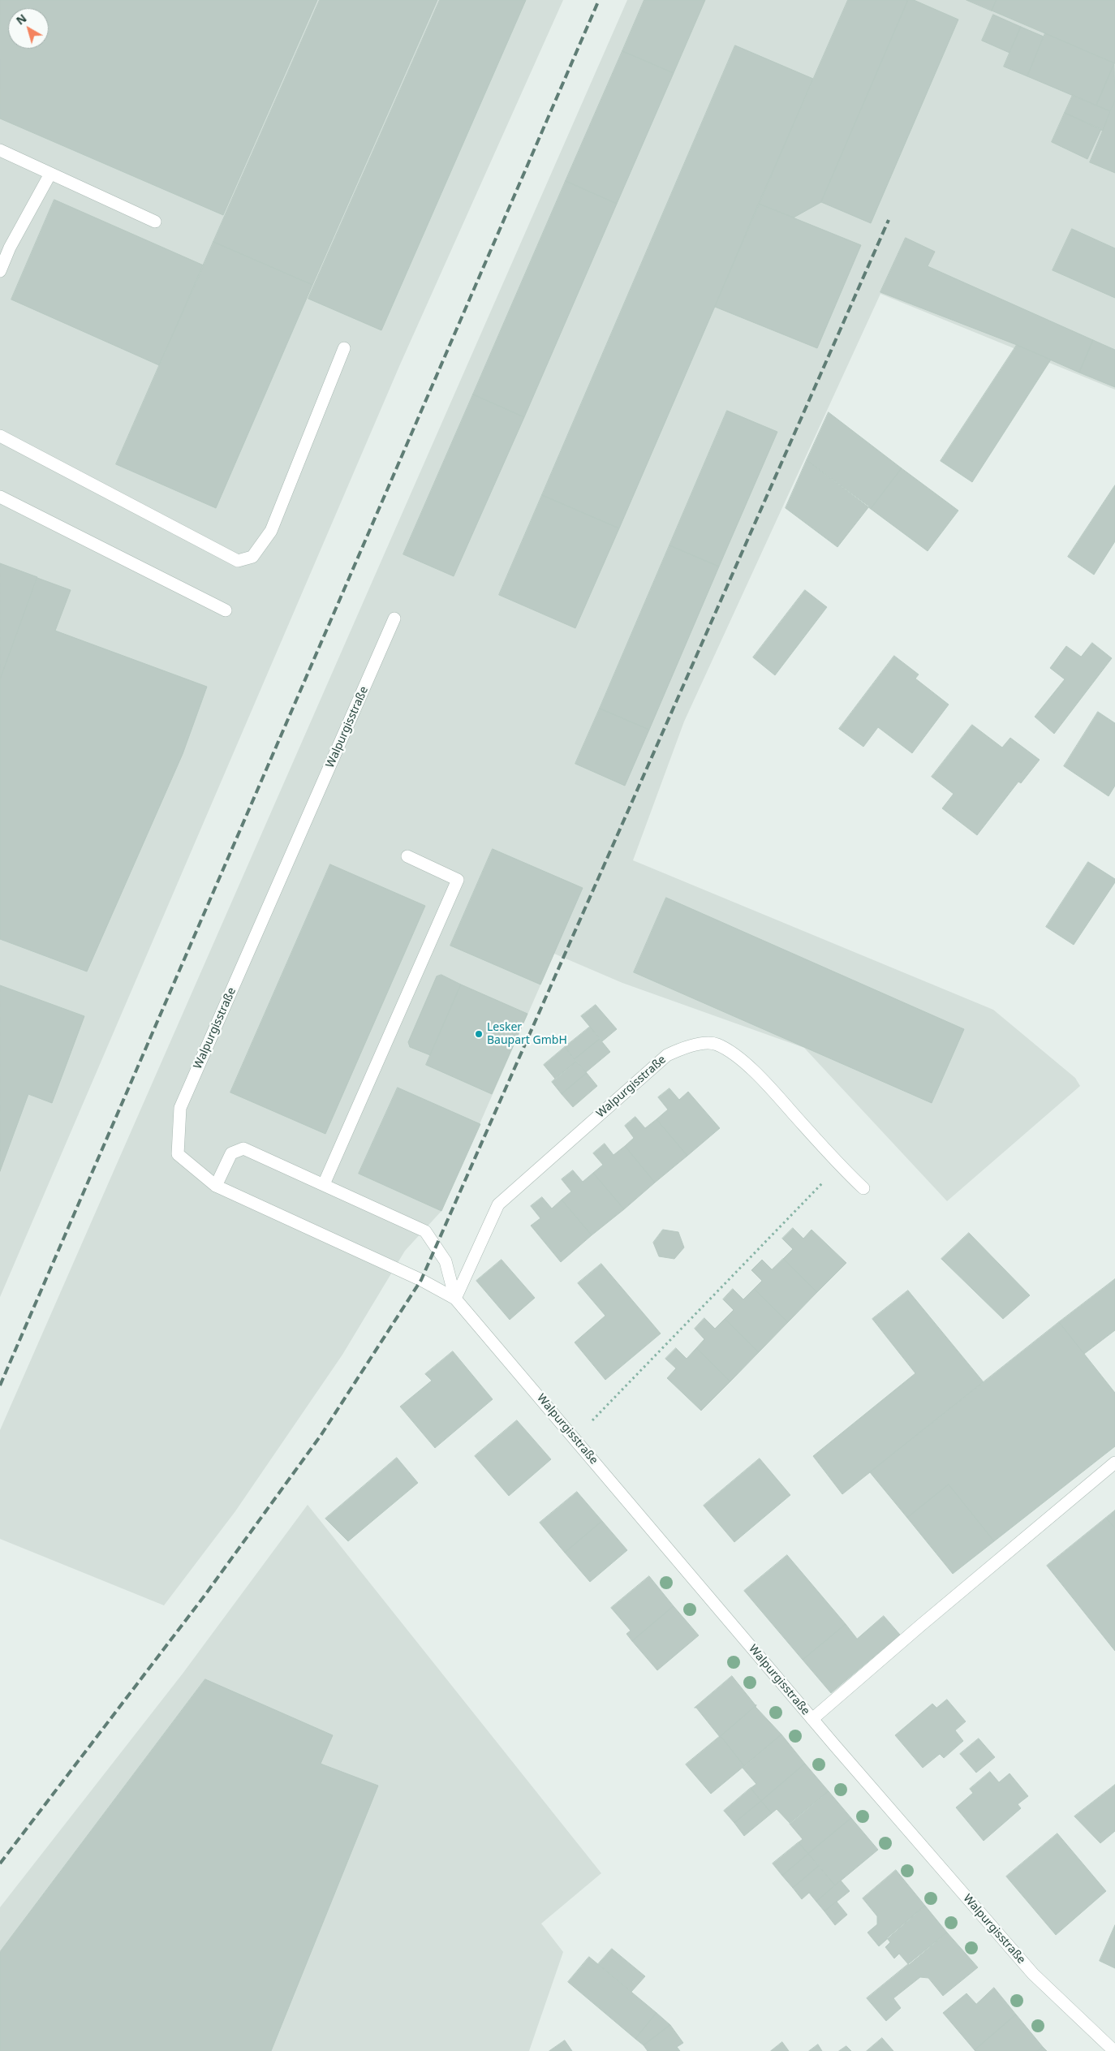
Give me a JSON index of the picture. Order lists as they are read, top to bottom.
{
  "streets": {
    "street": ["Walpurgisstraße"]
  },
  "places": ["Lesker Baupart GmbH"],
  "north": "top left"
}
